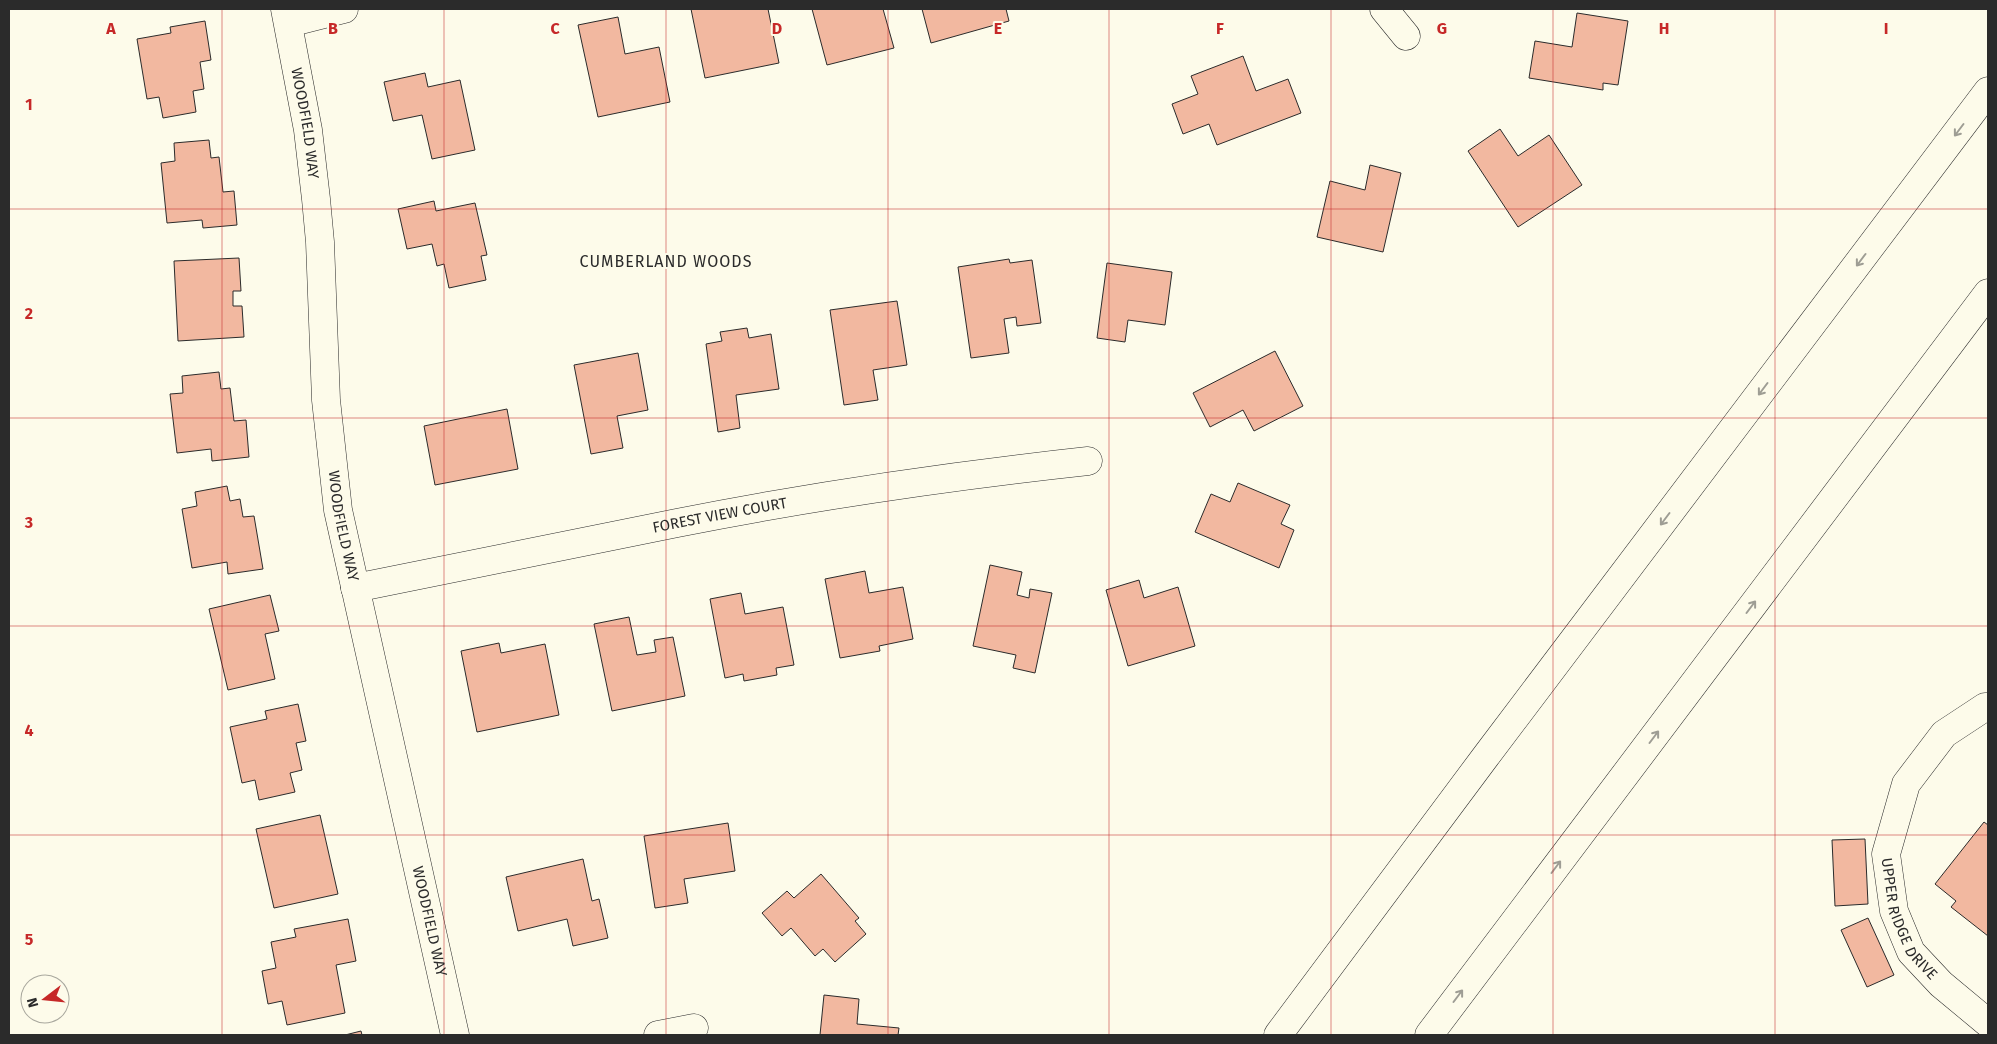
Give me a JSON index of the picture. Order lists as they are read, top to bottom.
{
  "streets": {
    "main road": ["WOODFIELD WAY", "FOREST VIEW COURT", "UPPER RIDGE DRIVE"]
  },
  "crossings": [
    ["WOODFIELD WAY", "FOREST VIEW COURT"]
  ],
  "districts": ["CUMBERLAND WOODS"],
  "north": "left",
  "grid": {
    "columns": [
      "A",
      "B",
      "C",
      "D",
      "E",
      "F",
      "G",
      "H",
      "I"
    ],
    "rows": [
      "1",
      "2",
      "3",
      "4",
      "5"
    ]
  }
}
